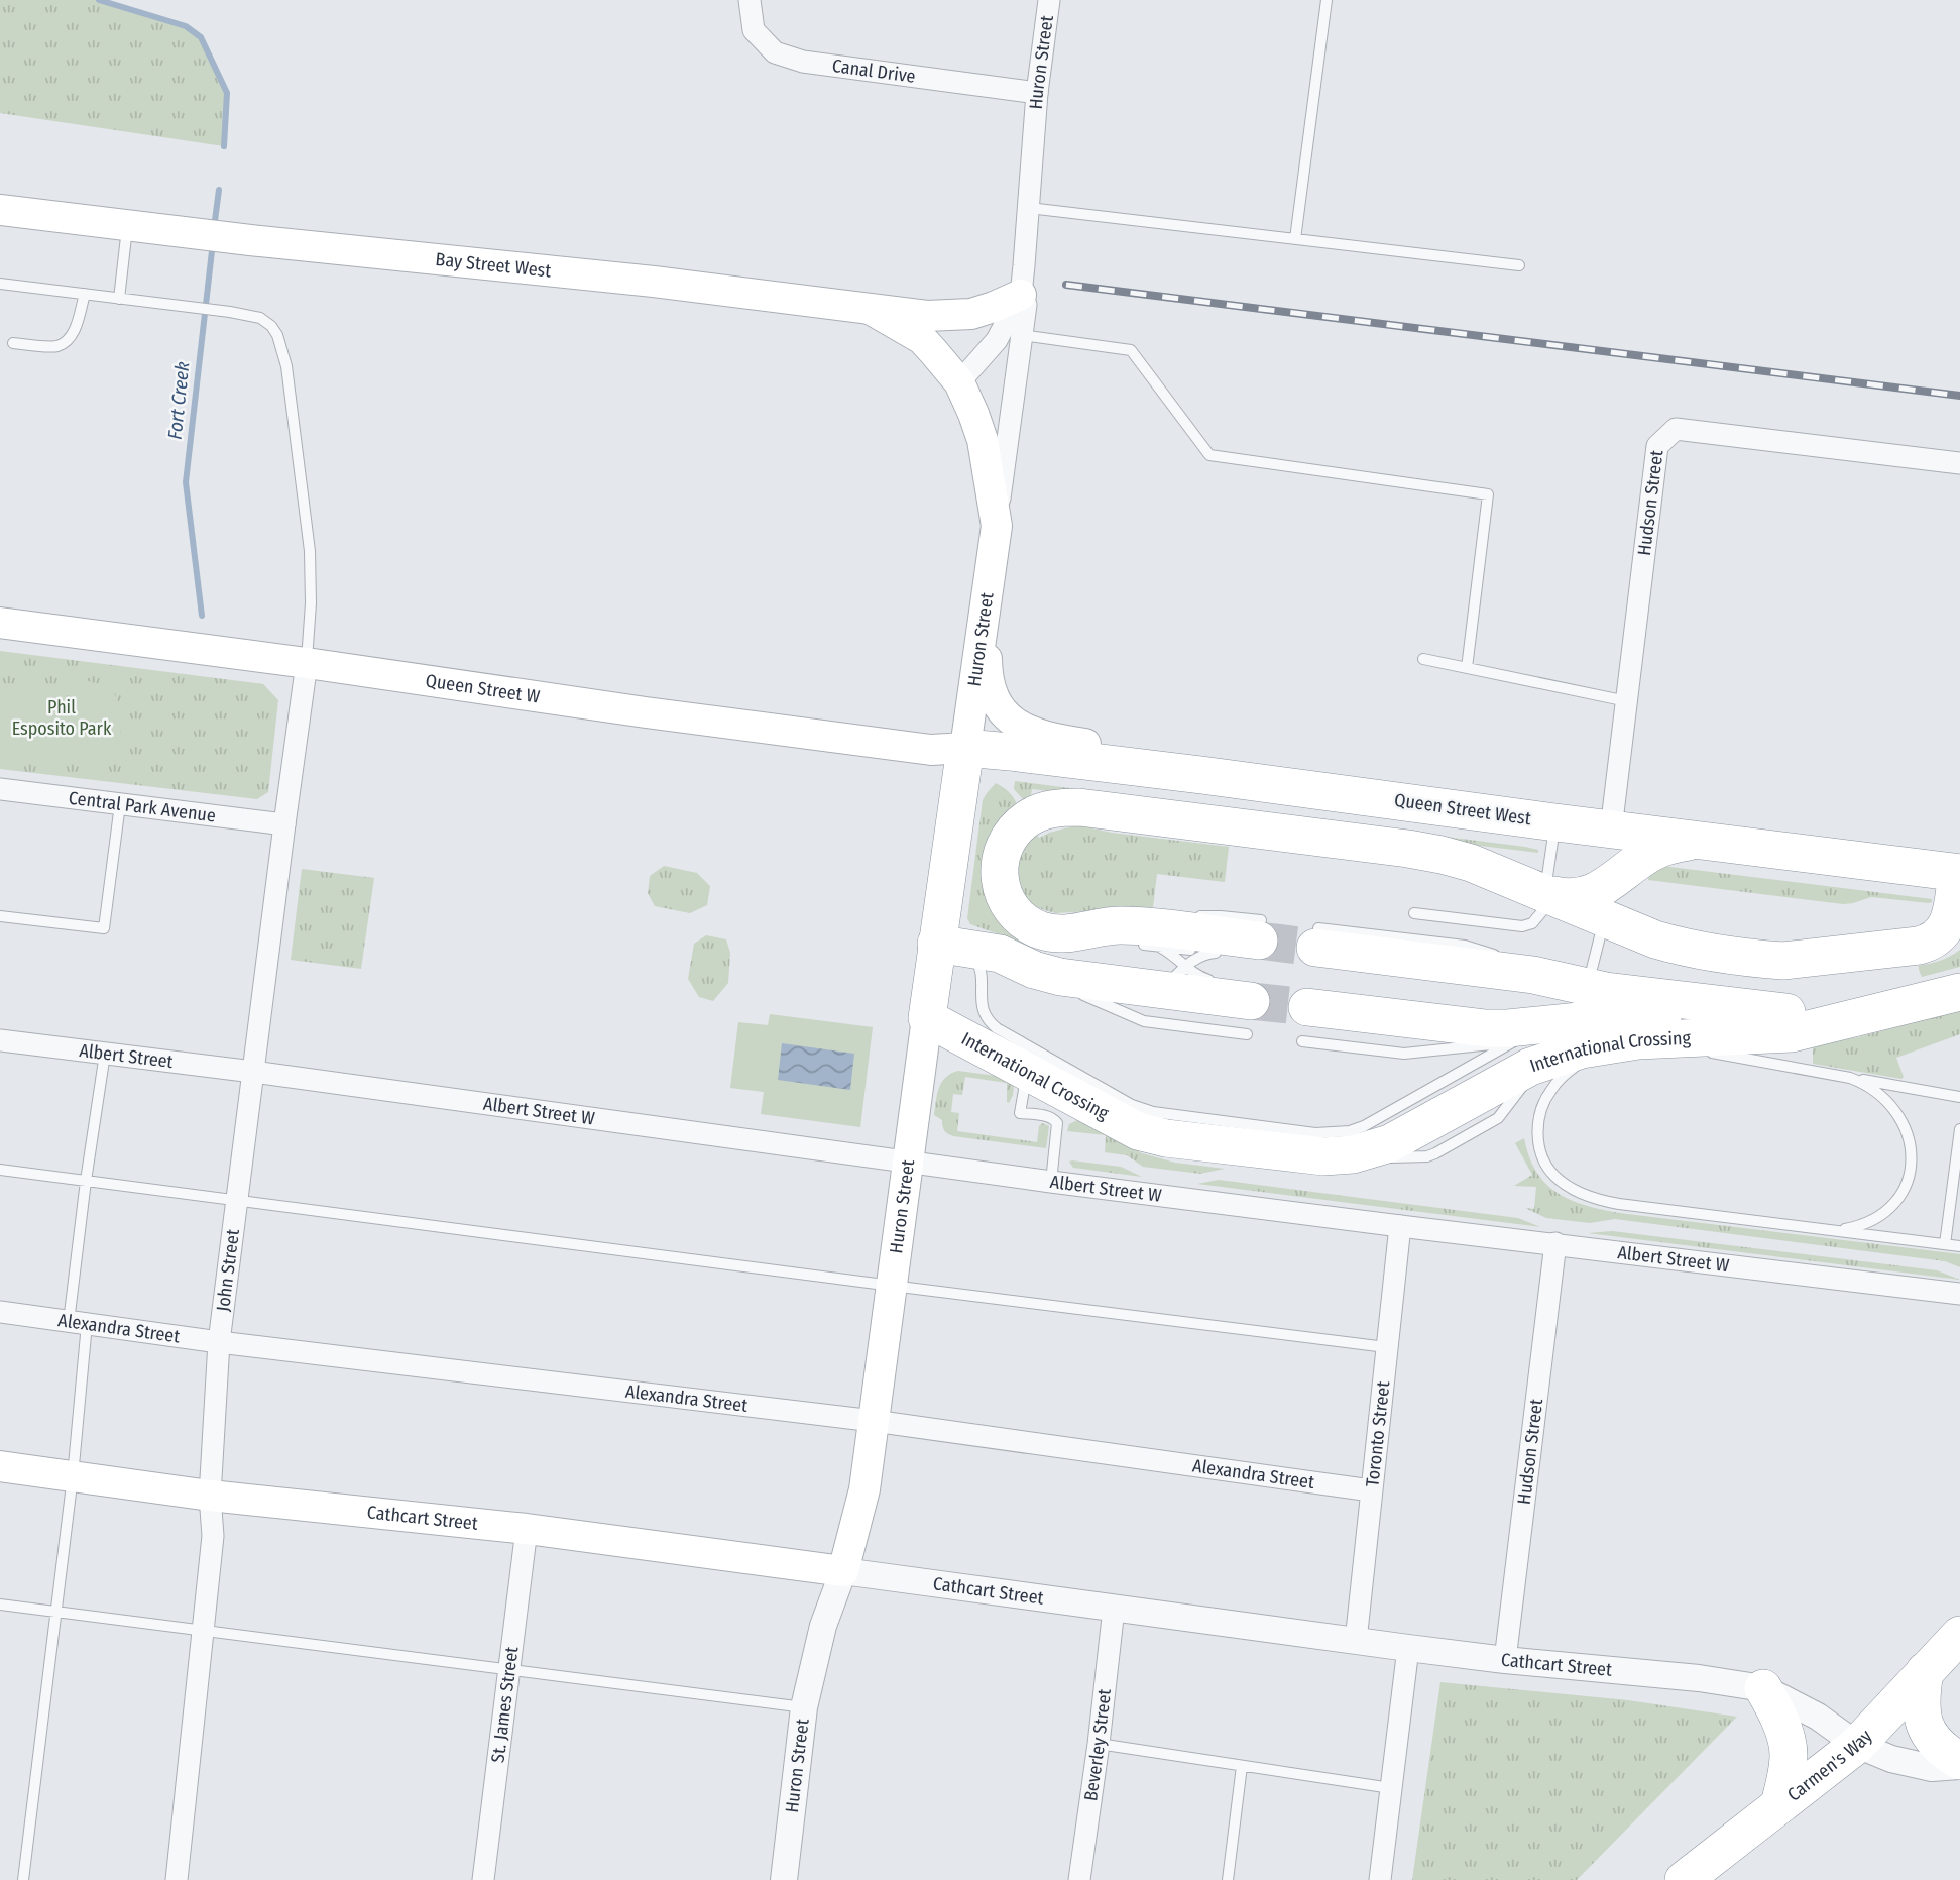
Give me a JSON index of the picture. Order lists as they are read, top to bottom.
{
  "streets": {
    "highway": [
      "Huron Street",
      "Queen Street West",
      "International Crossing",
      "Carmen's Way"
    ],
    "main road": ["Bay Street West", "Queen Street W", "Cathcart Street"],
    "street": [
      "Canal Drive",
      "Hudson Street",
      "Central Park Avenue",
      "Albert Street",
      "Albert Street W",
      "John Street",
      "Alexandra Street",
      "Toronto Street",
      "St. James Street",
      "Beverley Street"
    ]
  },
  "crossings": [
    ["Huron Street", "Canal Drive"],
    ["Huron Street", "Bay Street West"],
    ["Huron Street", "Queen Street W"],
    ["Huron Street", "Queen Street West"],
    ["Huron Street", "International Crossing"],
    ["Huron Street", "Albert Street W"],
    ["Huron Street", "Alexandra Street"],
    ["Huron Street", "Cathcart Street"],
    ["Hudson Street", "Queen Street West"],
    ["Hudson Street", "Albert Street W"],
    ["Hudson Street", "Cathcart Street"],
    ["Queen Street W", "Queen Street West"],
    ["Queen Street W", "John Street"],
    ["Central Park Avenue", "John Street"],
    ["Albert Street", "Albert Street W"],
    ["Albert Street", "John Street"],
    ["Albert Street W", "John Street"],
    ["Albert Street W", "Toronto Street"],
    ["John Street", "Alexandra Street"],
    ["John Street", "Cathcart Street"],
    ["Alexandra Street", "Toronto Street"],
    ["Toronto Street", "Cathcart Street"],
    ["Cathcart Street", "St. James Street"],
    ["Cathcart Street", "Beverley Street"],
    ["Cathcart Street", "Carmen's Way"]
  ],
  "water": ["Fort Creek"],
  "parks": ["Phil Esposito Park"]
}
